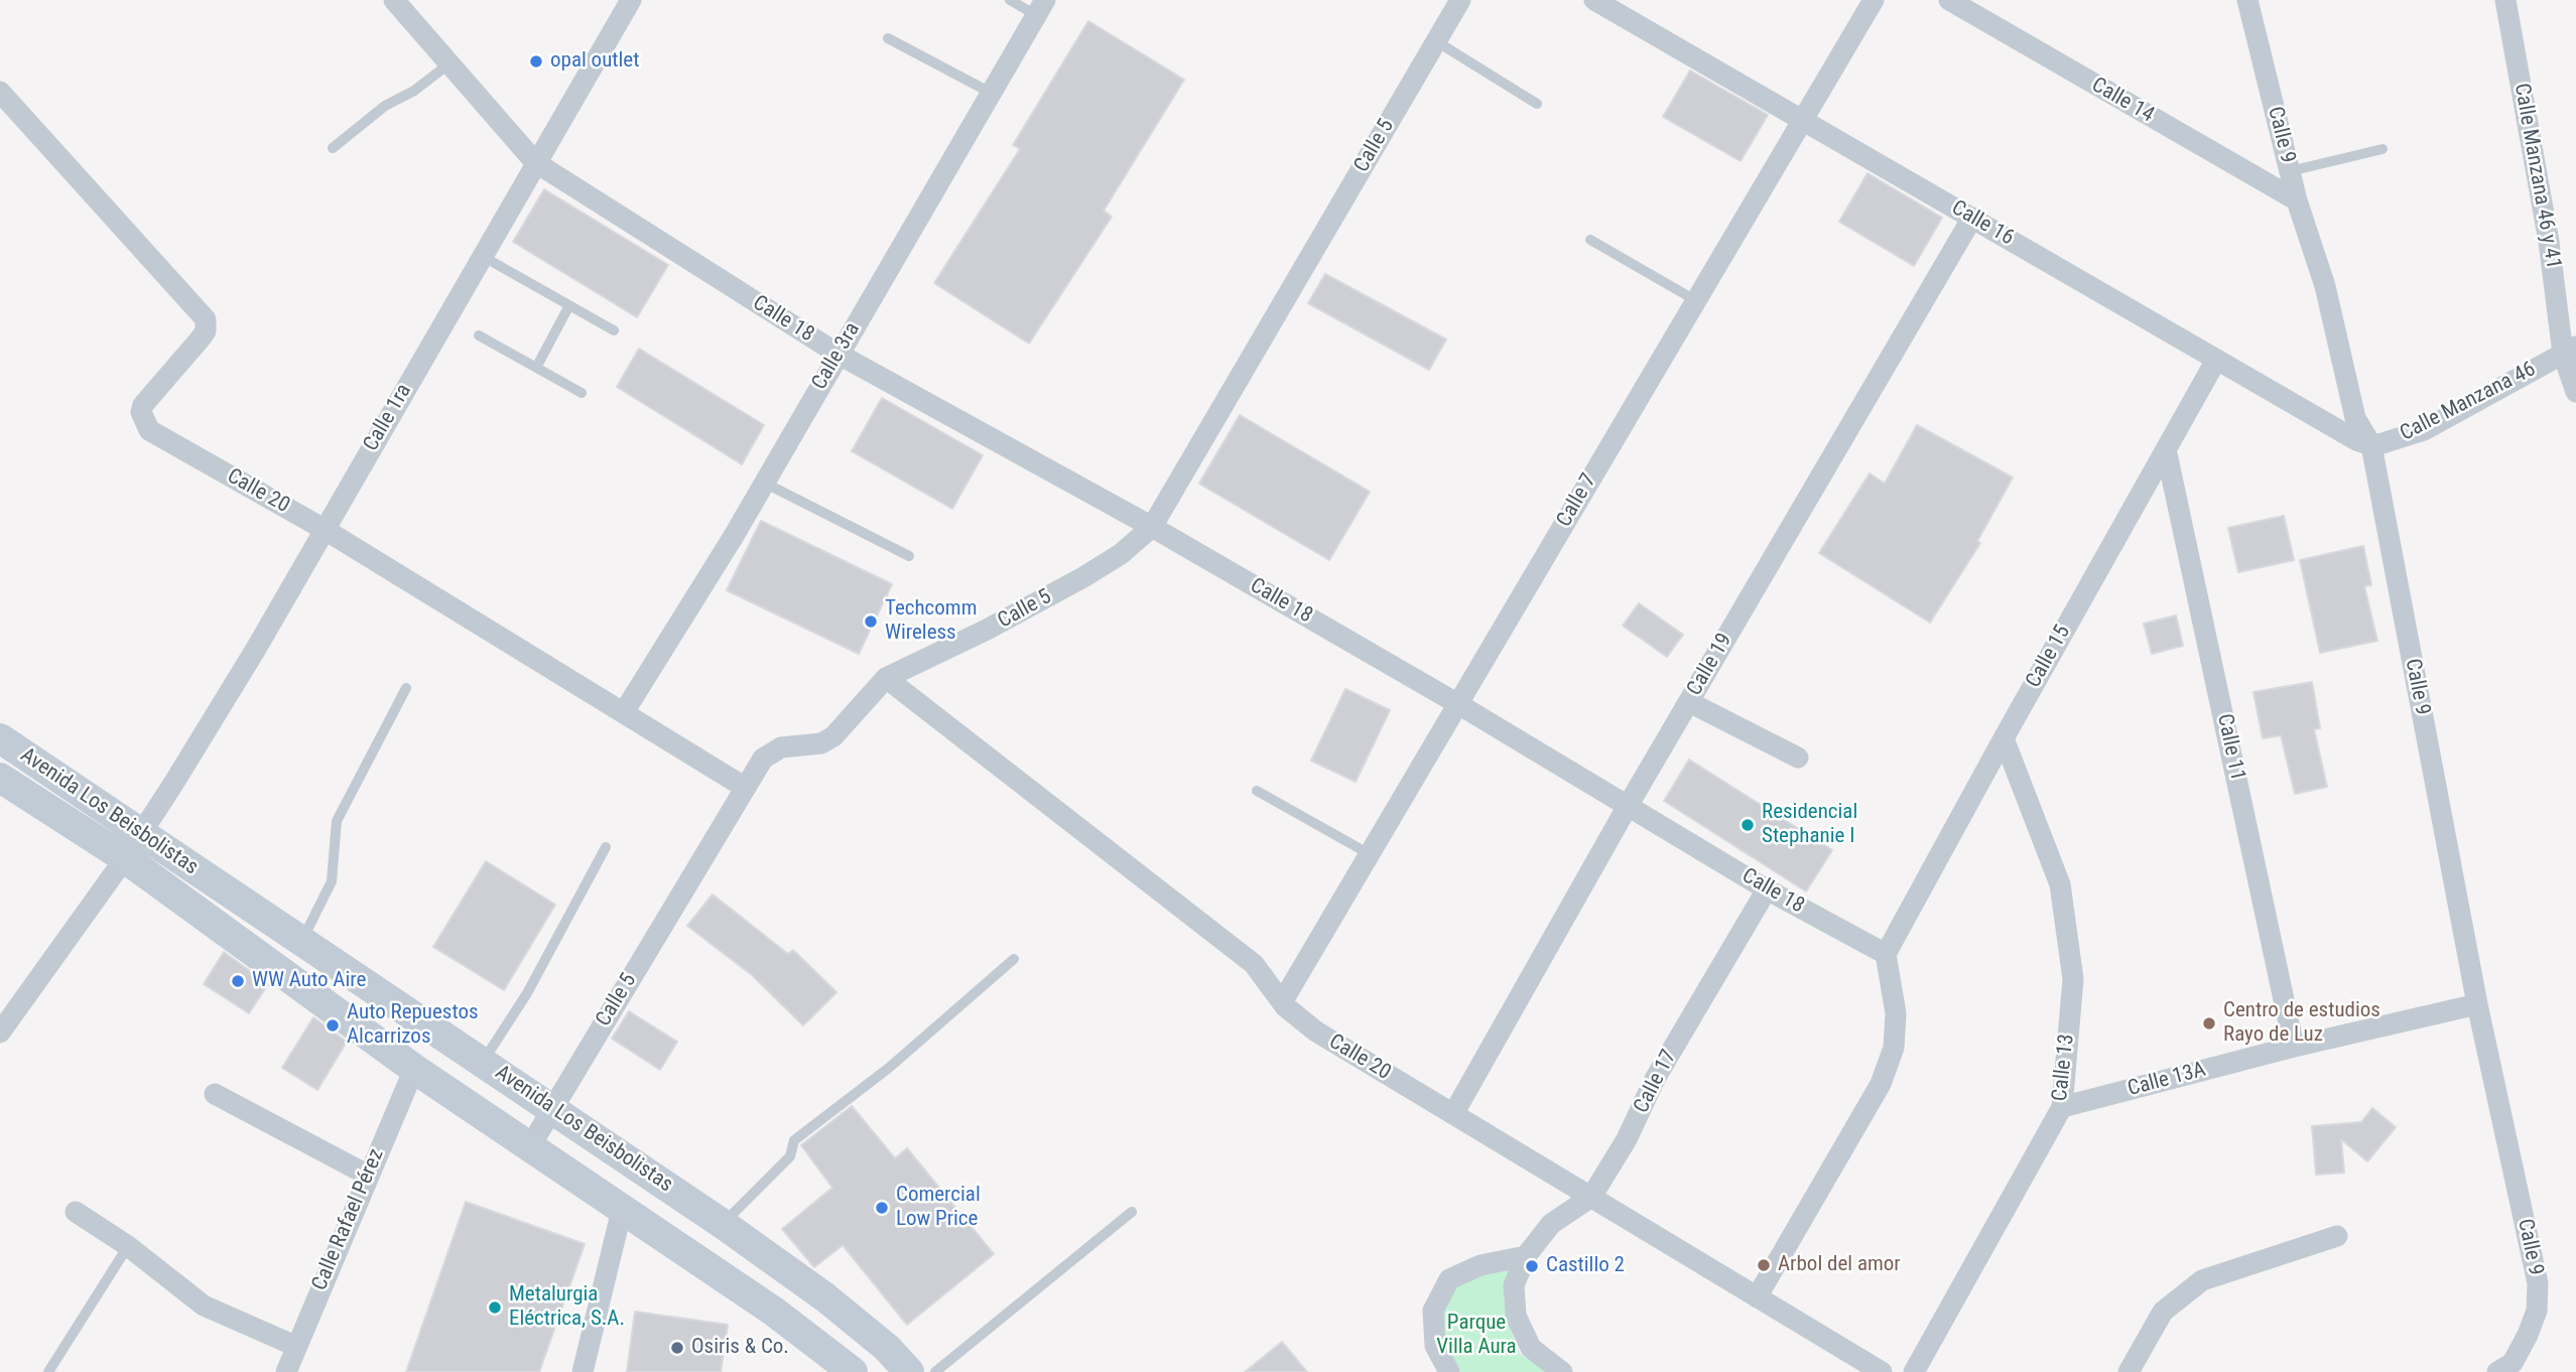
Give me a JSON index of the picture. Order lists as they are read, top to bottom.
{
  "streets": {
    "main road": ["Avenida Los Beisbolistas"],
    "street": [
      "Calle 14",
      "Calle 9",
      "Calle 5",
      "Calle Manzana 46 y 41",
      "Calle 16",
      "Calle 18",
      "Calle 3ra",
      "Calle Manzana 46",
      "Calle 1ra",
      "Calle 20",
      "Calle 7",
      "Calle 15",
      "Calle 19",
      "Calle 11",
      "Calle 13",
      "Calle 13A",
      "Calle 17",
      "Calle Rafael Pérez"
    ]
  },
  "crossings": [
    ["Calle 14", "Calle 9"],
    ["Calle 9", "Calle 16"],
    ["Calle 9", "Calle Manzana 46"],
    ["Calle 9", "Calle 13A"],
    ["Calle 5", "Calle 18"],
    ["Calle 5", "Calle 20"],
    ["Calle 5", "Avenida Los Beisbolistas"],
    ["Calle Manzana 46 y 41", "Calle Manzana 46"],
    ["Calle 16", "Calle Manzana 46"],
    ["Calle 16", "Calle 7"],
    ["Calle 16", "Calle 15"],
    ["Calle 16", "Calle 19"],
    ["Calle 18", "Calle 3ra"],
    ["Calle 18", "Calle 1ra"],
    ["Calle 18", "Calle 7"],
    ["Calle 18", "Calle 15"],
    ["Calle 18", "Calle 19"],
    ["Calle 18", "Calle 17"],
    ["Calle 3ra", "Calle 20"],
    ["Calle 1ra", "Calle 20"],
    ["Calle 1ra", "Avenida Los Beisbolistas"],
    ["Calle 20", "Calle 7"],
    ["Calle 20", "Calle 19"],
    ["Calle 20", "Calle 17"],
    ["Calle 15", "Calle 11"],
    ["Calle 15", "Calle 13"],
    ["Calle 11", "Calle 13A"],
    ["Avenida Los Beisbolistas", "Calle Rafael Pérez"],
    ["Calle 13", "Calle 13A"]
  ],
  "parks": ["Parque Villa Aura"],
  "places": [
    "opal outlet",
    "Techcomm Wireless",
    "Residencial Stephanie I",
    "WW Auto Aire",
    "Centro de estudios Rayo de Luz",
    "Auto Repuestos Alcarrizos",
    "Comercial Low Price",
    "Arbol del amor",
    "Castillo 2",
    "Metalurgia Eléctrica, S.A.",
    "Osiris & Co."
  ]
}
